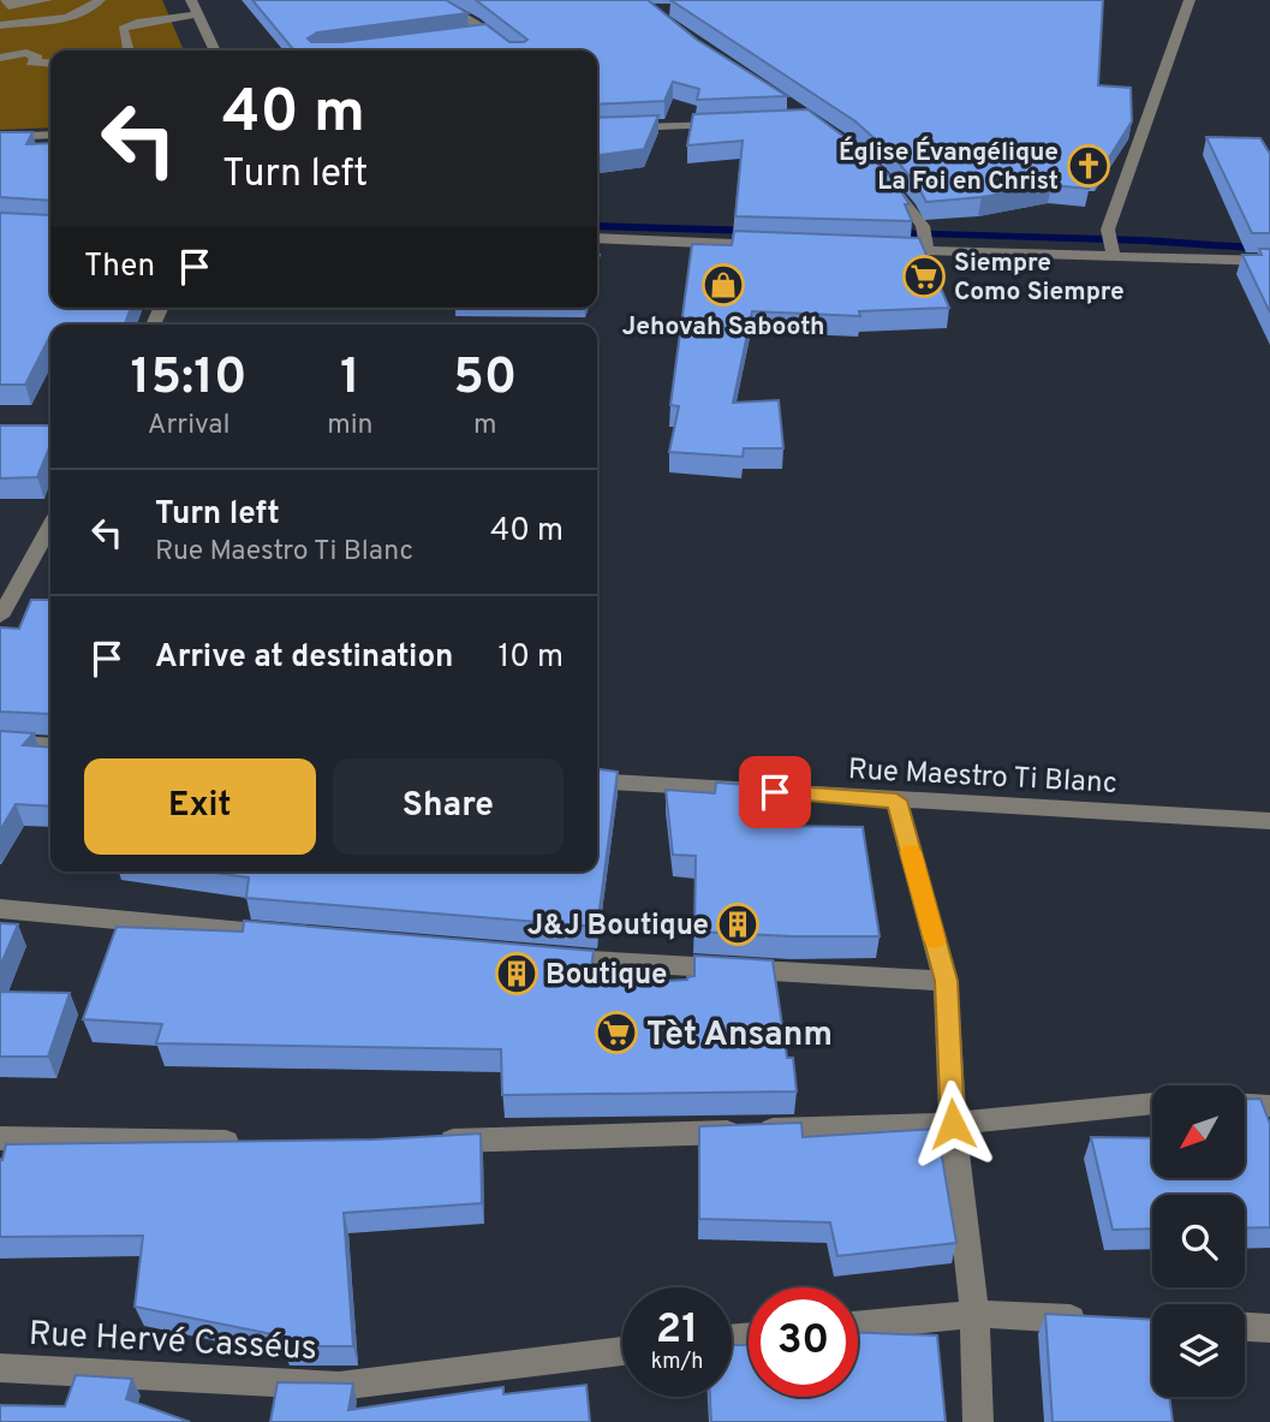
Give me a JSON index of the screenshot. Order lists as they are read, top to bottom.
{
  "streets": {
    "street": ["Rue Maestro Ti Blanc", "Rue Hervé Casséus"]
  },
  "places": {
    "church": ["Église Évangélique La Foi en Christ"],
    "supermarket": ["Siempre Como Siempre", "Tèt Ansanm"],
    "shop": ["Jehovah Sabooth"],
    "building": ["J&J Boutique", "Boutique"]
  },
  "north": "bottom left",
  "page": {
    "turn": ["40 m", "Turn left"],
    "then": "Then",
    "eta": [
      "15:10",
      "Arrival",
      "1",
      "min",
      "50",
      "m"
    ],
    "list": [
      {
        "name": "Turn left",
        "note": "Rue Maestro Ti Blanc",
        "value": "40 m"
      },
      {
        "name": "Arrive at destination",
        "value": "10 m"
      }
    ],
    "buttons": ["Exit", "Share"],
    "speed": "21 km/h",
    "limit": "30"
  }
}
